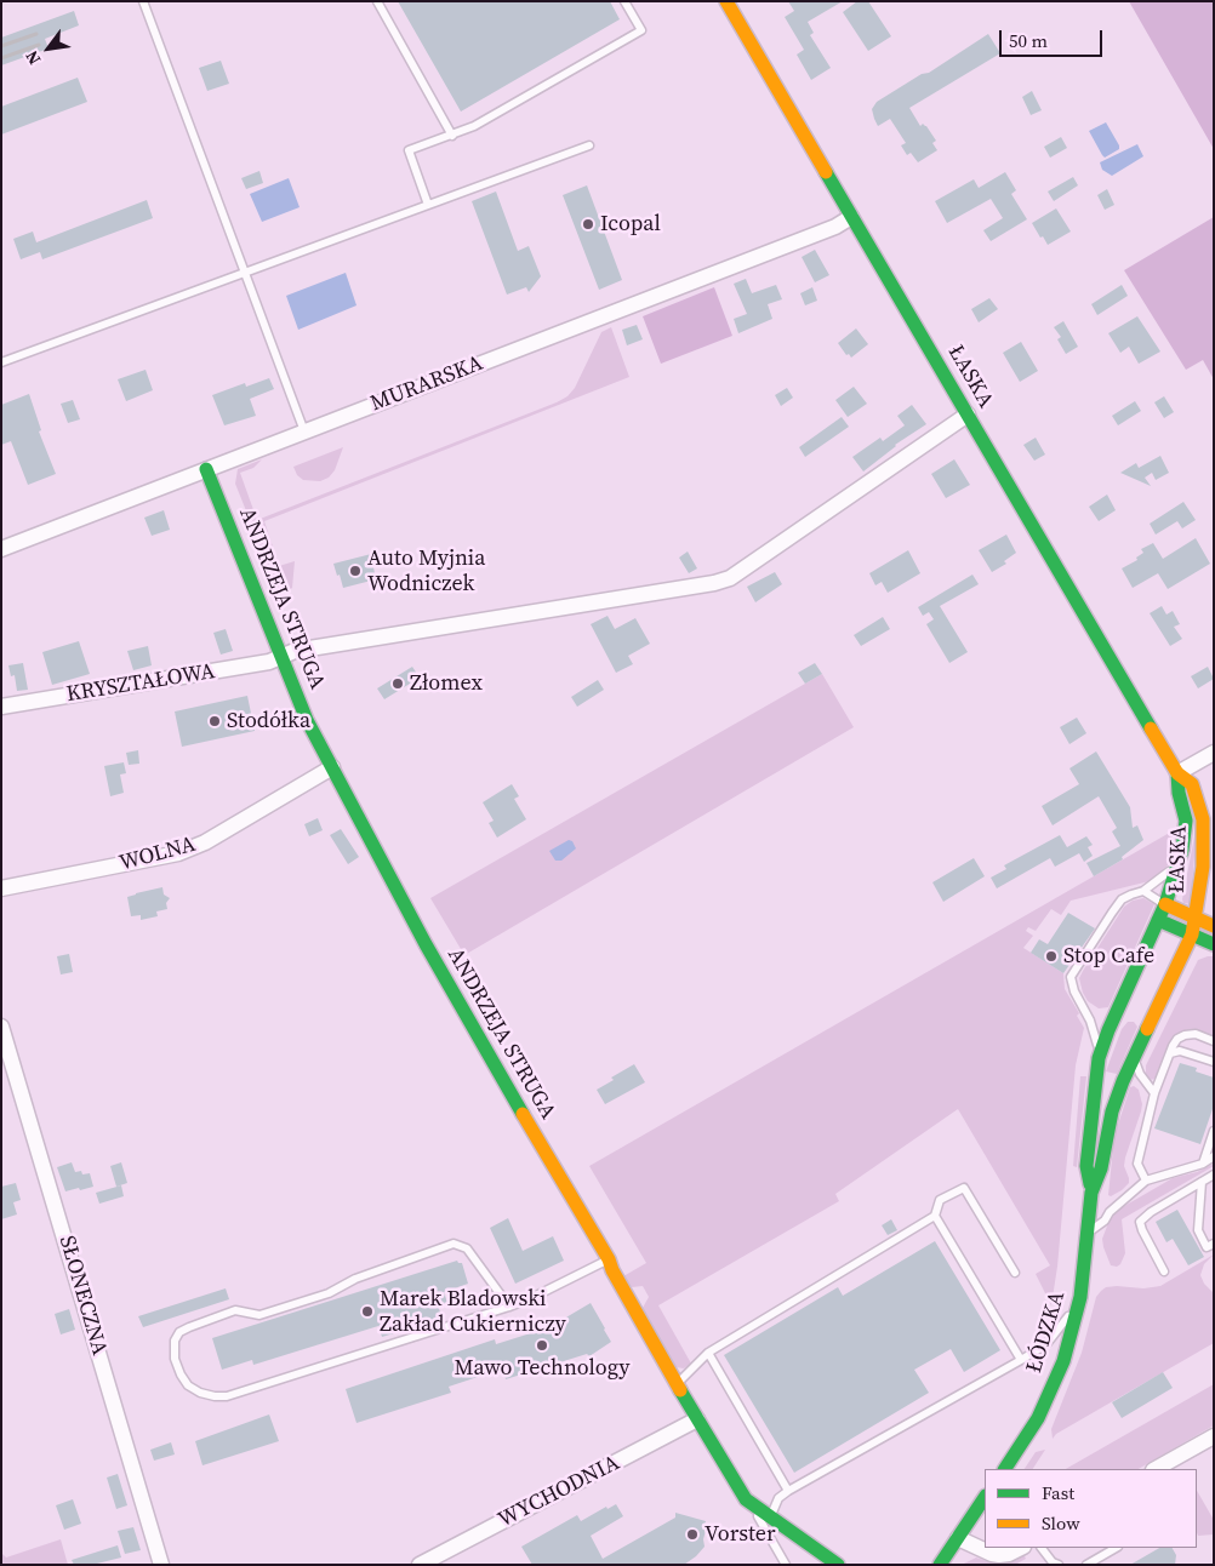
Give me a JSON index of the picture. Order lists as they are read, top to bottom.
{
  "streets": {
    "main road": ["ŁASKA", "ANDRZEJA STRUGA", "ŁÓDZKA"],
    "street": [
      "MURARSKA",
      "KRYSZTAŁOWA",
      "WOLNA",
      "SŁONECZNA",
      "WYCHODNIA"
    ]
  },
  "crossings": [
    ["ŁASKA", "MURARSKA"],
    ["ŁASKA", "KRYSZTAŁOWA"],
    ["ŁASKA", "ŁÓDZKA"],
    ["MURARSKA", "ANDRZEJA STRUGA"],
    ["ANDRZEJA STRUGA", "KRYSZTAŁOWA"],
    ["ANDRZEJA STRUGA", "WOLNA"],
    ["ANDRZEJA STRUGA", "WYCHODNIA"]
  ],
  "places": [
    "Icopal",
    "Auto Myjnia Wodniczek",
    "Złomex",
    "Stodółka",
    "Stop Cafe",
    "Marek Bladowski Zakład Cukierniczy",
    "Mawo Technology",
    "Vorster"
  ],
  "legend": ["Fast", "Slow"],
  "scale_bar": "50 m",
  "north": "bottom left"
}
